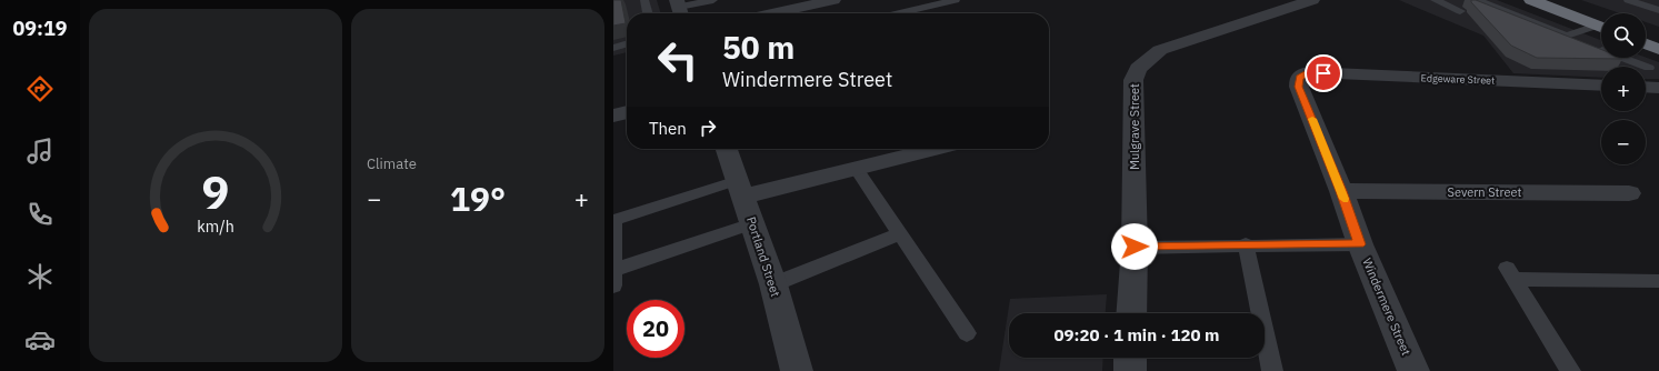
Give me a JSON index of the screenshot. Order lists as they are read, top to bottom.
{
  "streets": {
    "street": [
      "Edgeware Street",
      "Mulgrave Street",
      "Severn Street",
      "Portland Street",
      "Windermere Street"
    ]
  },
  "crossings": [
    ["Edgeware Street", "Windermere Street"],
    ["Severn Street", "Windermere Street"]
  ],
  "page": {
    "tabs": "09:19",
    "tile": "Climate",
    "map_buttons": ["+", "−"],
    "turn": ["50 m", "Windermere Street"],
    "then": "Then",
    "heat": ["−", "19°", "+"],
    "limit": "20",
    "trip": "09:20 · 1 min · 120 m",
    "gauge": ["9", "km/h"]
  }
}
